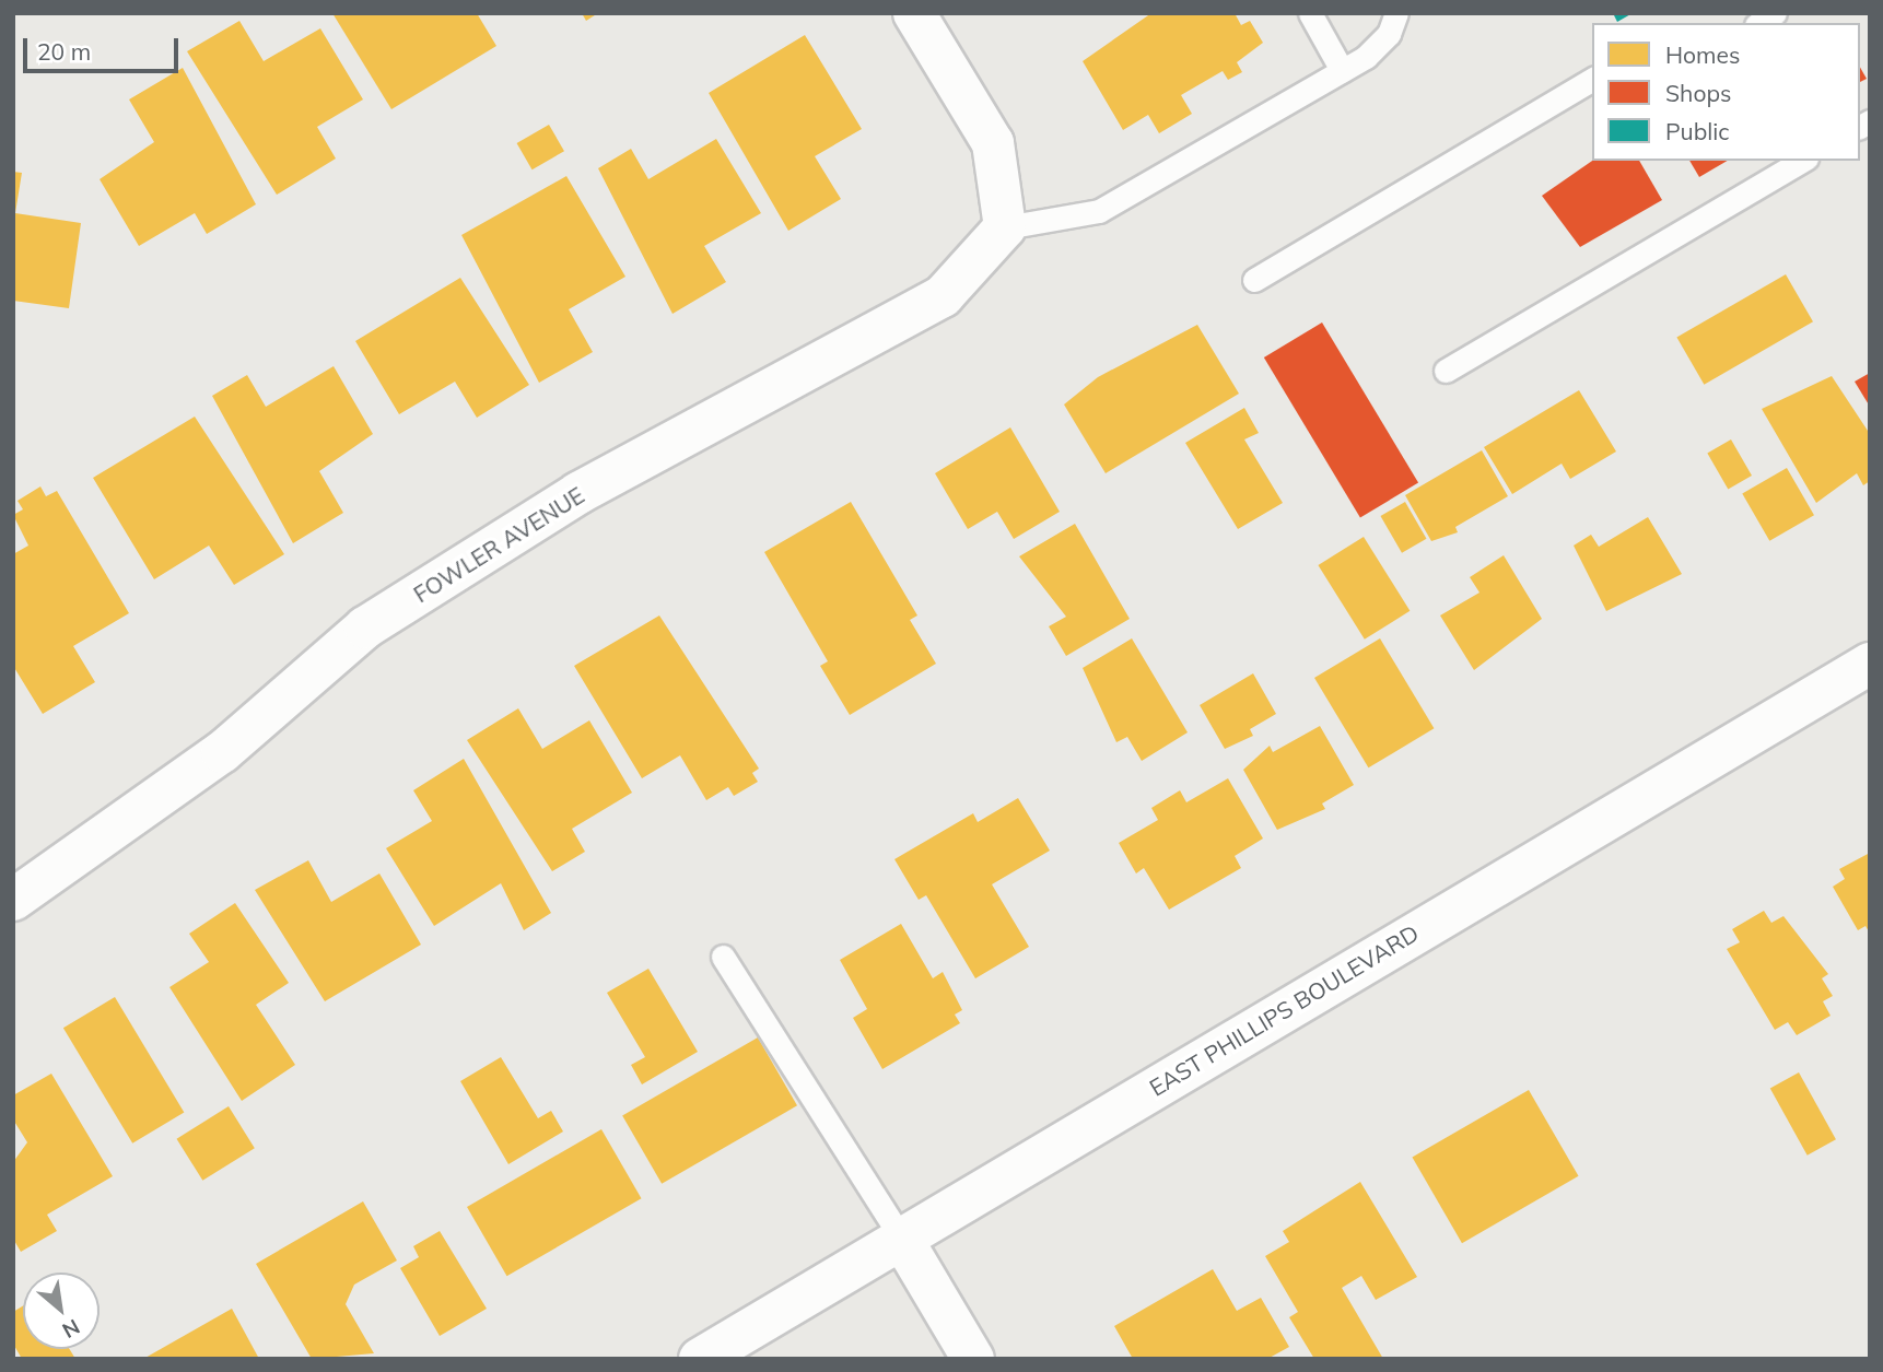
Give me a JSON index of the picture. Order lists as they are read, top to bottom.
{
  "streets": {
    "street": ["FOWLER AVENUE", "EAST PHILLIPS BOULEVARD"]
  },
  "legend": ["Homes", "Shops", "Public"],
  "scale_bar": "20 m",
  "north": "bottom right"
}
